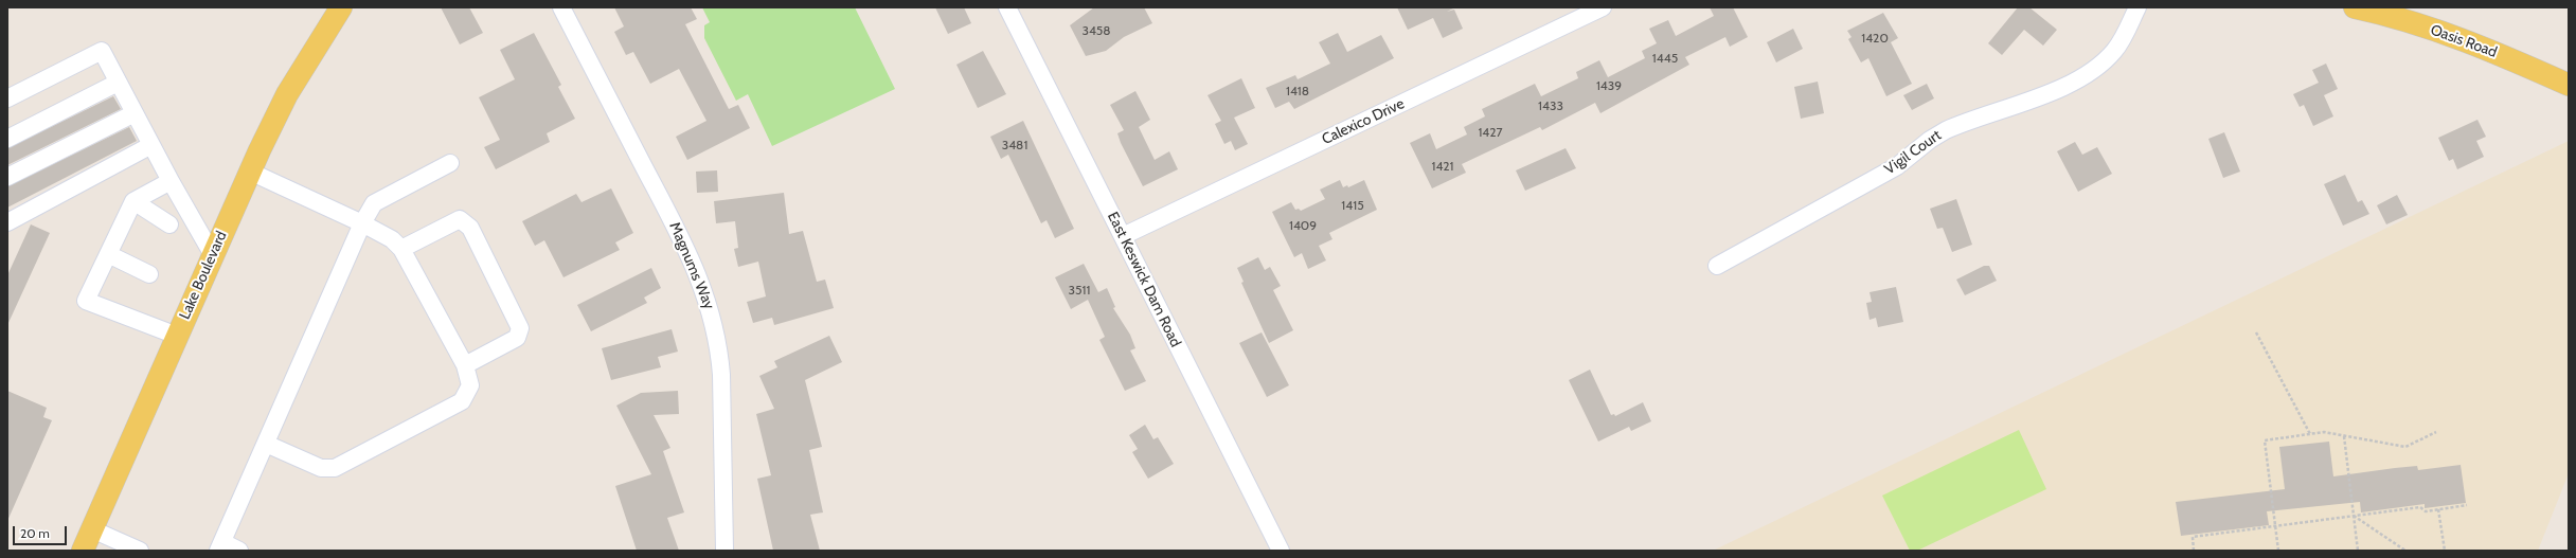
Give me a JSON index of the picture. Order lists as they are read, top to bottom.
{
  "streets": {
    "main road": ["Oasis Road", "Lake Boulevard"],
    "street": [
      "Calexico Drive",
      "Vigil Court",
      "Magnums Way",
      "East Keswick Dam Road"
    ]
  },
  "crossings": [
    ["Calexico Drive", "East Keswick Dam Road"]
  ],
  "house_numbers": [
    "3458",
    "1420",
    "1445",
    "1439",
    "1418",
    "1433",
    "1427",
    "3481",
    "1421",
    "1415",
    "1409",
    "3511"
  ],
  "scale_bar": "20 m"
}
